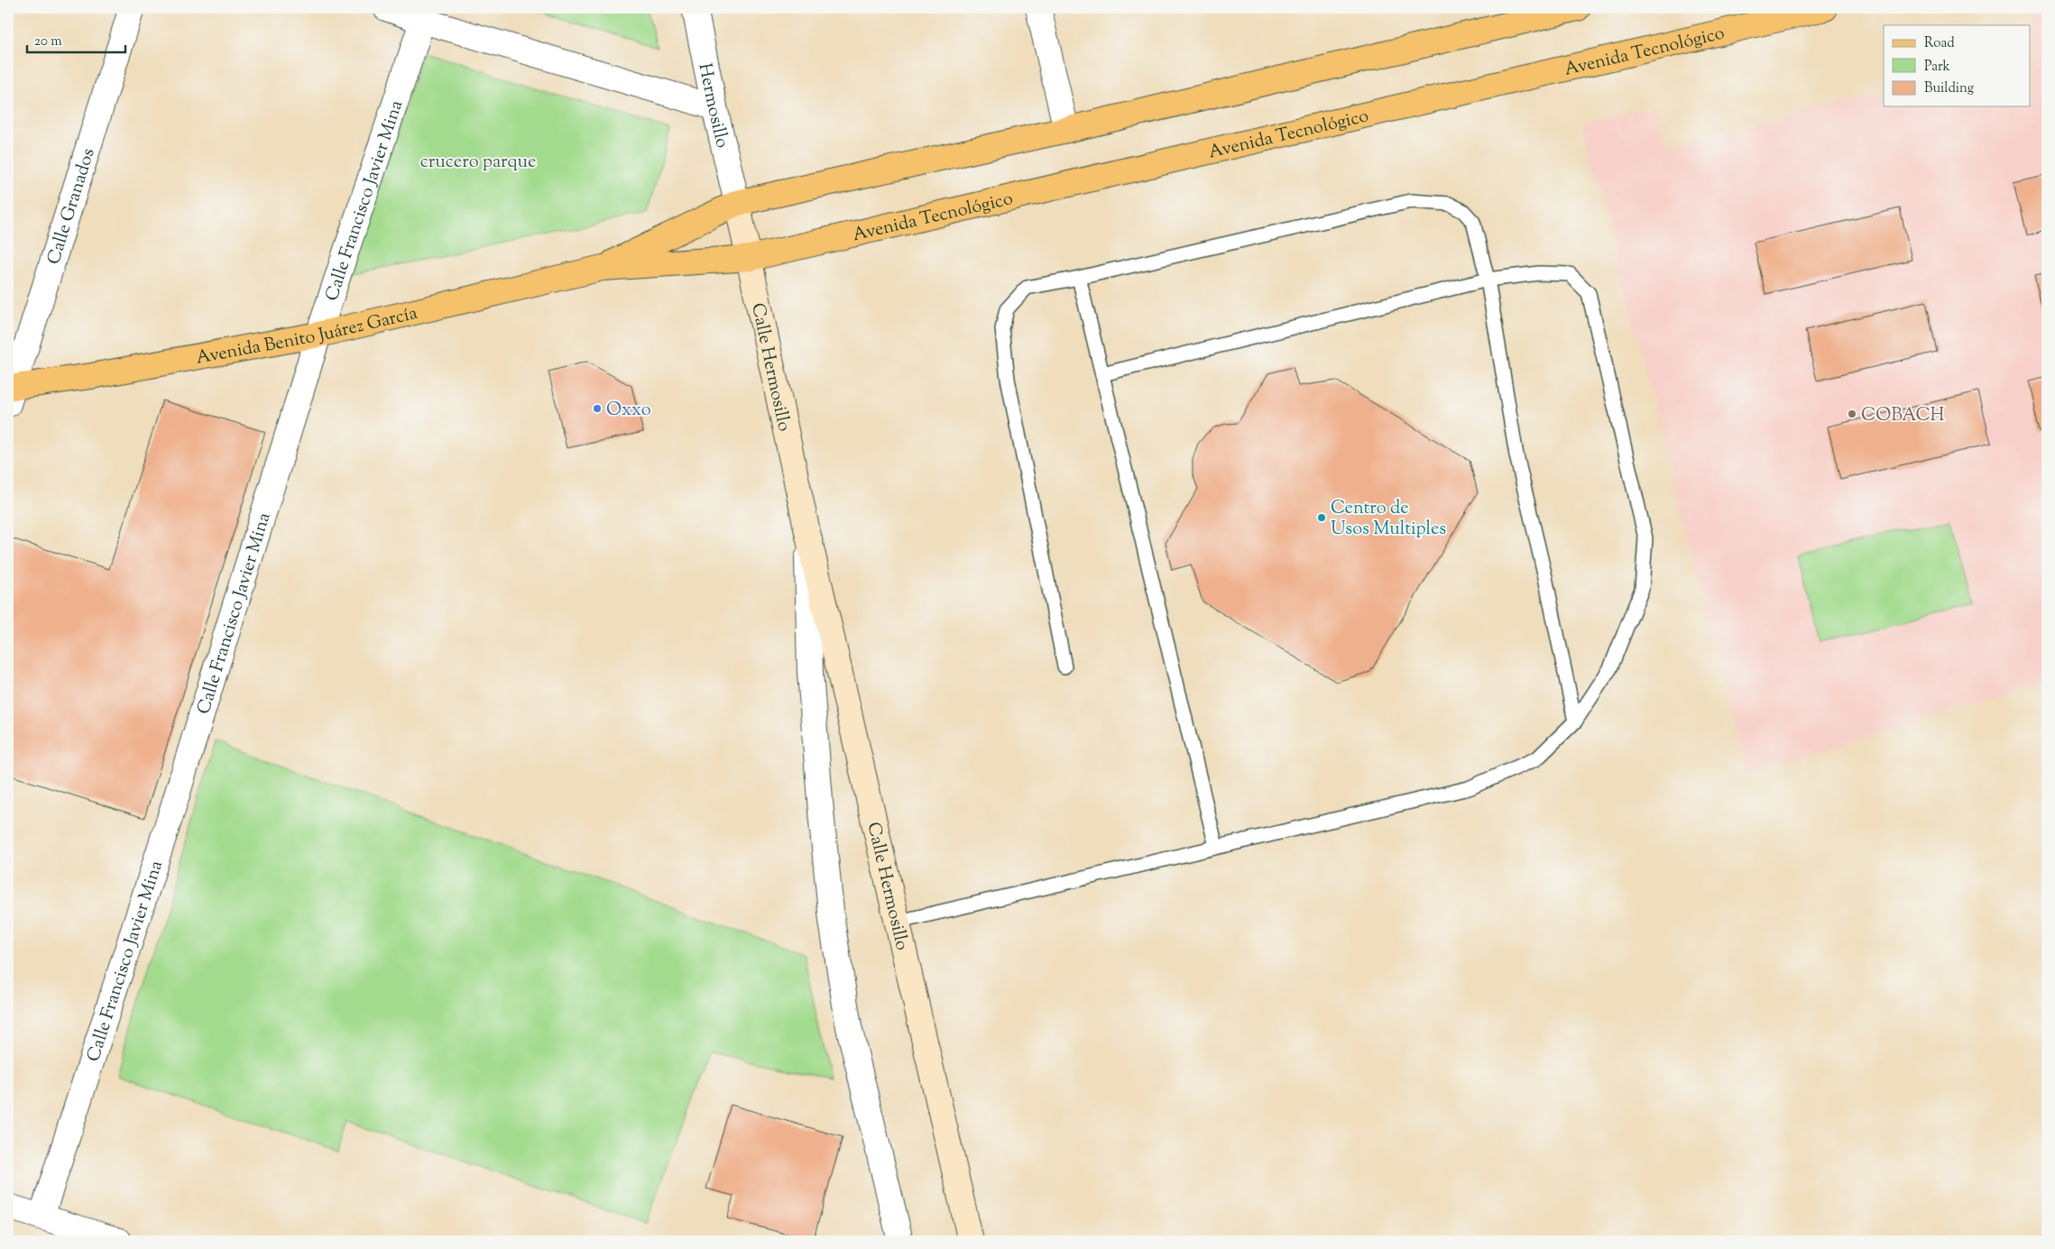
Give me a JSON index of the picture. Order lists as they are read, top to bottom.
{
  "streets": {
    "main road": ["Avenida Tecnológico", "Avenida Benito Juárez García", "Calle Hermosillo"],
    "street": ["Hermosillo", "Calle Francisco Javier Mina", "Calle Granados"]
  },
  "crossings": [
    ["Avenida Tecnológico", "Avenida Benito Juárez García"],
    ["Avenida Tecnológico", "Calle Hermosillo"],
    ["Hermosillo", "Avenida Benito Juárez García"],
    ["Hermosillo", "Calle Hermosillo"],
    ["Calle Francisco Javier Mina", "Avenida Benito Juárez García"],
    ["Calle Granados", "Avenida Benito Juárez García"],
    ["Avenida Benito Juárez García", "Calle Hermosillo"]
  ],
  "parks": ["crucero parque"],
  "places": ["Oxxo", "COBACH", "Centro de Usos Multiples"],
  "legend": ["Road", "Park", "Building"],
  "scale_bar": "20 m"
}
